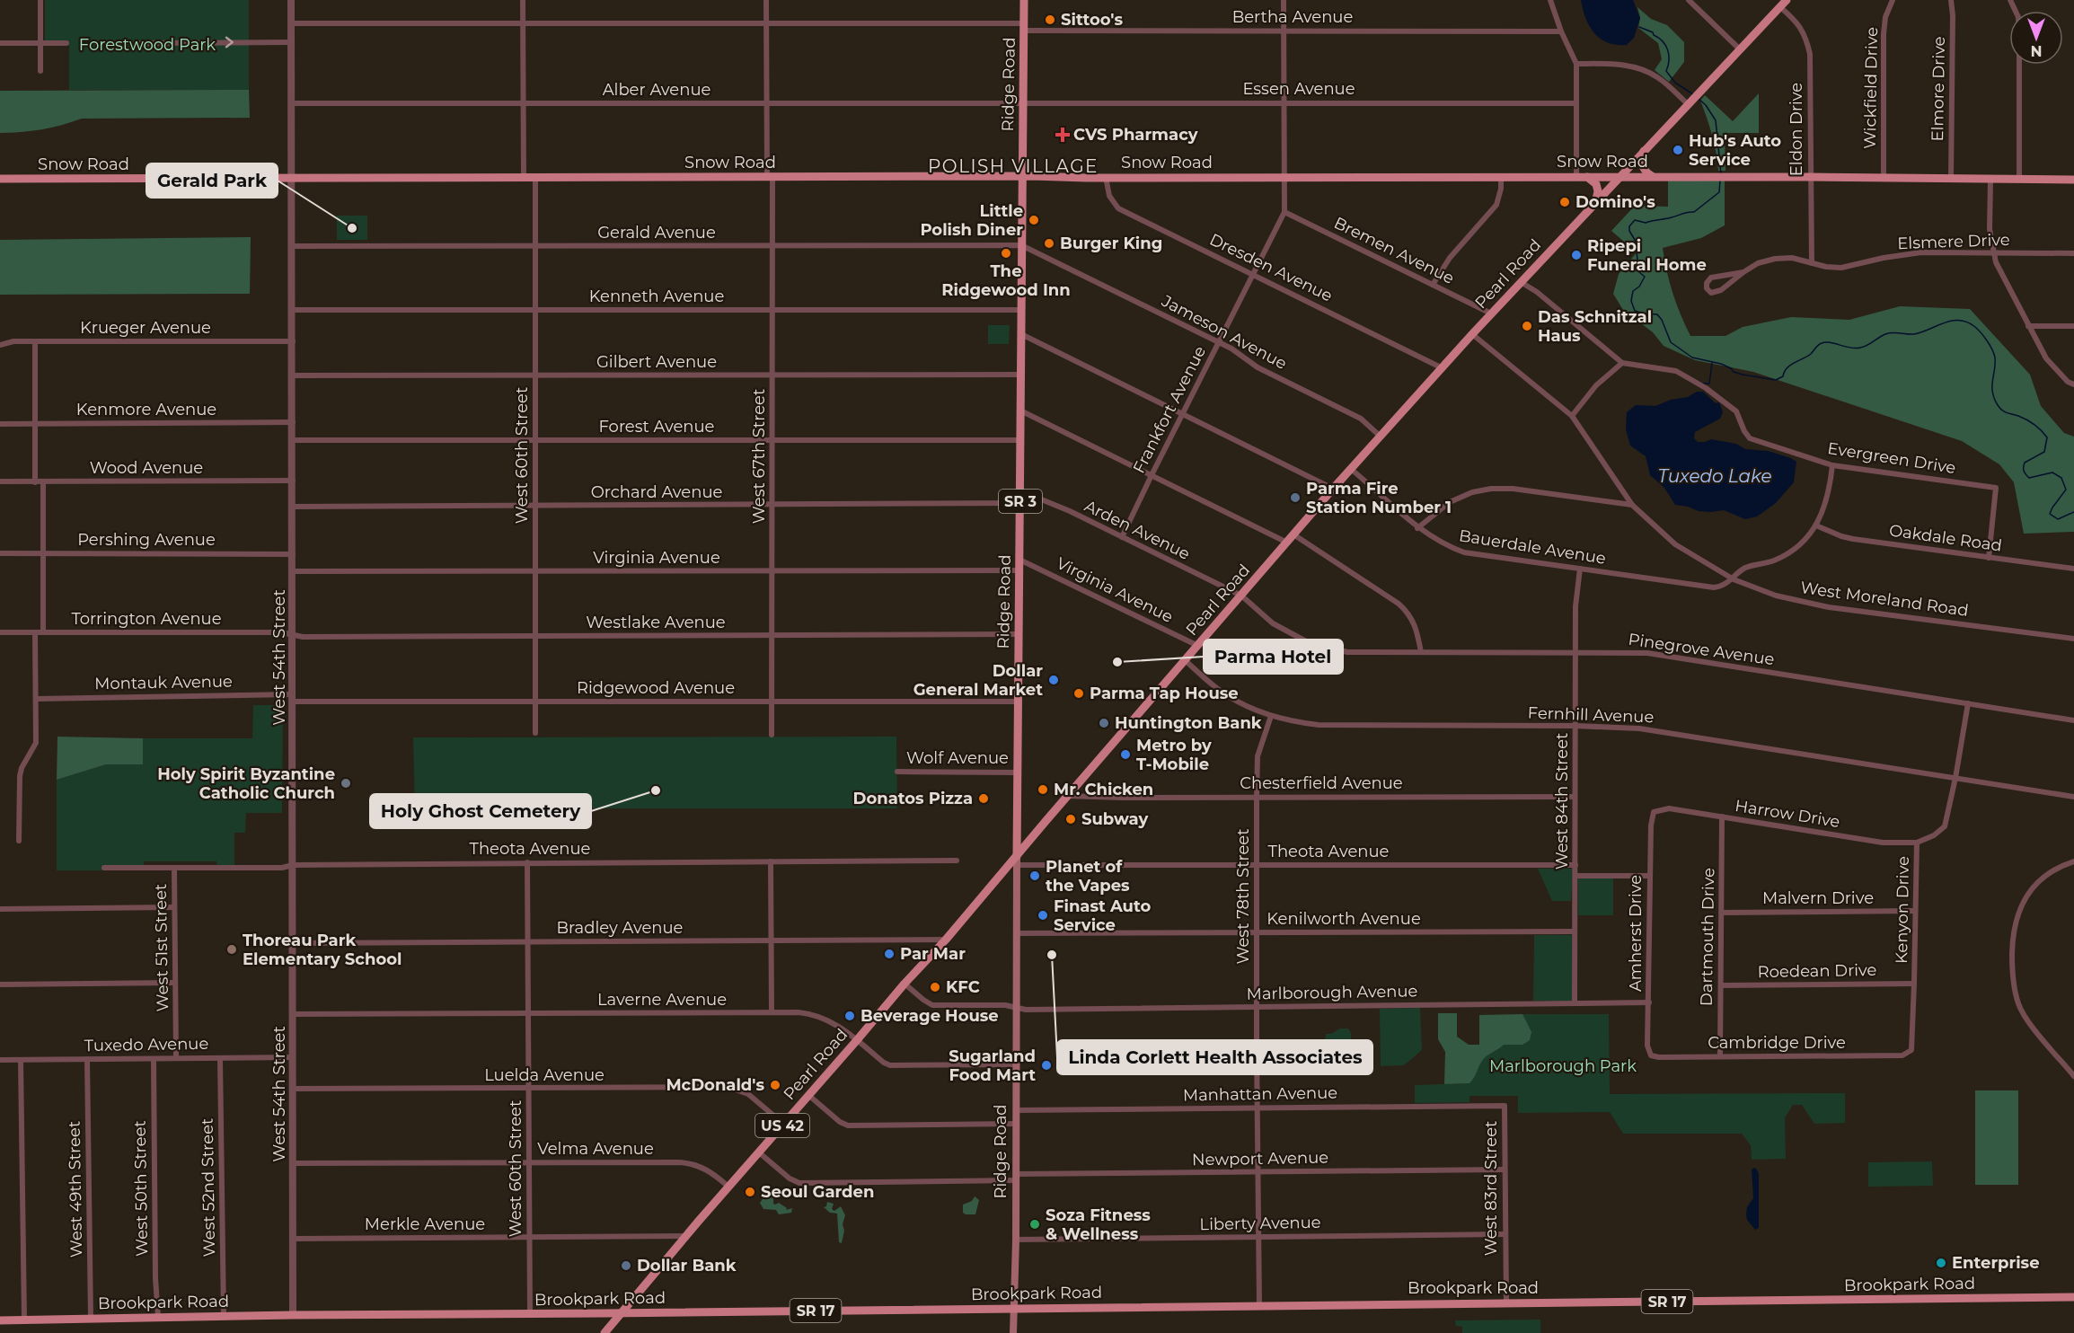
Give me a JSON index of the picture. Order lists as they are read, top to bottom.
{
  "streets": {
    "main road": [
      "Ridge Road",
      "Snow Road",
      "Pearl Road",
      "SR 3",
      "US 42",
      "Brookpark Road",
      "SR 17"
    ],
    "street": [
      "Bertha Avenue",
      "Wickfield Drive",
      "Essen Avenue",
      "Elmore Drive",
      "Alber Avenue",
      "Eldon Drive",
      "Gerald Avenue",
      "Elsmere Drive",
      "Bremen Avenue",
      "Dresden Avenue",
      "Kenneth Avenue",
      "Krueger Avenue",
      "Jameson Avenue",
      "Gilbert Avenue",
      "Kenmore Avenue",
      "Frankfort Avenue",
      "Forest Avenue",
      "West 60th Street",
      "West 67th Street",
      "Evergreen Drive",
      "Wood Avenue",
      "Orchard Avenue",
      "Arden Avenue",
      "Oakdale Road",
      "Pershing Avenue",
      "Bauerdale Avenue",
      "Virginia Avenue",
      "West Moreland Road",
      "Torrington Avenue",
      "Westlake Avenue",
      "Pinegrove Avenue",
      "West 54th Street",
      "Montauk Avenue",
      "Ridgewood Avenue",
      "Fernhill Avenue",
      "Wolf Avenue",
      "Chesterfield Avenue",
      "West 84th Street",
      "Harrow Drive",
      "Theota Avenue",
      "West 78th Street",
      "Malvern Drive",
      "Kenyon Drive",
      "Kenilworth Avenue",
      "Bradley Avenue",
      "Amherst Drive",
      "Dartmouth Drive",
      "West 51st Street",
      "Roedean Drive",
      "Marlborough Avenue",
      "Laverne Avenue",
      "Cambridge Drive",
      "Tuxedo Avenue",
      "Luelda Avenue",
      "Manhattan Avenue",
      "Velma Avenue",
      "Newport Avenue",
      "West 52nd Street",
      "West 50th Street",
      "West 83rd Street",
      "West 49th Street",
      "Liberty Avenue",
      "Merkle Avenue"
    ]
  },
  "crossings": [
    ["Bertha Avenue", "Ridge Road"],
    ["Bertha Avenue", "Frankfort Avenue"],
    ["Bertha Avenue", "West 67th Street"],
    ["Bertha Avenue", "West 54th Street"],
    ["Ridge Road", "Essen Avenue"],
    ["Ridge Road", "Alber Avenue"],
    ["Ridge Road", "Snow Road"],
    ["Ridge Road", "Gerald Avenue"],
    ["Ridge Road", "Pearl Road"],
    ["Ridge Road", "Kenneth Avenue"],
    ["Ridge Road", "Jameson Avenue"],
    ["Ridge Road", "Gilbert Avenue"],
    ["Ridge Road", "Forest Avenue"],
    ["Ridge Road", "Orchard Avenue"],
    ["Ridge Road", "Arden Avenue"],
    ["Ridge Road", "Virginia Avenue"],
    ["Ridge Road", "Westlake Avenue"],
    ["Ridge Road", "Ridgewood Avenue"],
    ["Ridge Road", "Wolf Avenue"],
    ["Ridge Road", "Theota Avenue"],
    ["Ridge Road", "Kenilworth Avenue"],
    ["Ridge Road", "Marlborough Avenue"],
    ["Ridge Road", "Laverne Avenue"],
    ["Ridge Road", "Manhattan Avenue"],
    ["Ridge Road", "Newport Avenue"],
    ["Ridge Road", "Liberty Avenue"],
    ["Ridge Road", "Brookpark Road"],
    ["Wickfield Drive", "Snow Road"],
    ["Essen Avenue", "Alber Avenue"],
    ["Essen Avenue", "Frankfort Avenue"],
    ["Elmore Drive", "Snow Road"],
    ["Alber Avenue", "West 67th Street"],
    ["Alber Avenue", "West 54th Street"],
    ["Eldon Drive", "Snow Road"],
    ["Eldon Drive", "Elsmere Drive"],
    ["Eldon Drive", "Pearl Road"],
    ["Snow Road", "Dresden Avenue"],
    ["Snow Road", "Pearl Road"],
    ["Snow Road", "Frankfort Avenue"],
    ["Snow Road", "West 60th Street"],
    ["Snow Road", "West 67th Street"],
    ["Snow Road", "West 54th Street"],
    ["Gerald Avenue", "Jameson Avenue"],
    ["Gerald Avenue", "West 60th Street"],
    ["Gerald Avenue", "West 67th Street"],
    ["Gerald Avenue", "West 54th Street"],
    ["Bremen Avenue", "Pearl Road"],
    ["Bremen Avenue", "Frankfort Avenue"],
    ["Dresden Avenue", "Pearl Road"],
    ["Dresden Avenue", "Frankfort Avenue"],
    ["Pearl Road", "Jameson Avenue"],
    ["Pearl Road", "Arden Avenue"],
    ["Pearl Road", "Bauerdale Avenue"],
    ["Pearl Road", "Virginia Avenue"],
    ["Pearl Road", "West Moreland Road"],
    ["Pearl Road", "Pinegrove Avenue"],
    ["Pearl Road", "Fernhill Avenue"],
    ["Pearl Road", "Chesterfield Avenue"],
    ["Pearl Road", "Theota Avenue"],
    ["Pearl Road", "Bradley Avenue"],
    ["Pearl Road", "Marlborough Avenue"],
    ["Pearl Road", "Laverne Avenue"],
    ["Pearl Road", "Luelda Avenue"],
    ["Pearl Road", "Velma Avenue"],
    ["Pearl Road", "Merkle Avenue"],
    ["Pearl Road", "Brookpark Road"],
    ["Kenneth Avenue", "West 60th Street"],
    ["Kenneth Avenue", "West 67th Street"],
    ["Kenneth Avenue", "West 54th Street"],
    ["Krueger Avenue", "West 54th Street"],
    ["Jameson Avenue", "Frankfort Avenue"],
    ["Gilbert Avenue", "West 60th Street"],
    ["Gilbert Avenue", "West 67th Street"],
    ["Gilbert Avenue", "West 54th Street"],
    ["Kenmore Avenue", "West 54th Street"],
    ["Frankfort Avenue", "Arden Avenue"],
    ["Forest Avenue", "West 60th Street"],
    ["Forest Avenue", "West 67th Street"],
    ["Forest Avenue", "West 54th Street"],
    ["West 60th Street", "Orchard Avenue"],
    ["West 60th Street", "Virginia Avenue"],
    ["West 60th Street", "Westlake Avenue"],
    ["West 60th Street", "Ridgewood Avenue"],
    ["West 60th Street", "Theota Avenue"],
    ["West 60th Street", "Bradley Avenue"],
    ["West 60th Street", "Laverne Avenue"],
    ["West 60th Street", "Luelda Avenue"],
    ["West 60th Street", "Velma Avenue"],
    ["West 60th Street", "Merkle Avenue"],
    ["West 60th Street", "Brookpark Road"],
    ["West 67th Street", "Orchard Avenue"],
    ["West 67th Street", "Virginia Avenue"],
    ["West 67th Street", "Westlake Avenue"],
    ["West 67th Street", "Ridgewood Avenue"],
    ["Evergreen Drive", "Oakdale Road"],
    ["Wood Avenue", "West 54th Street"],
    ["Orchard Avenue", "West 54th Street"],
    ["Arden Avenue", "Pinegrove Avenue"],
    ["Oakdale Road", "Bauerdale Avenue"],
    ["Pershing Avenue", "West 54th Street"],
    ["Bauerdale Avenue", "West Moreland Road"],
    ["Bauerdale Avenue", "West 84th Street"],
    ["Virginia Avenue", "West 54th Street"],
    ["Torrington Avenue", "Westlake Avenue"],
    ["Torrington Avenue", "West 54th Street"],
    ["Westlake Avenue", "West 54th Street"],
    ["Pinegrove Avenue", "West 84th Street"],
    ["Pinegrove Avenue", "Kenyon Drive"],
    ["West 54th Street", "Montauk Avenue"],
    ["West 54th Street", "Ridgewood Avenue"],
    ["West 54th Street", "Theota Avenue"],
    ["West 54th Street", "Bradley Avenue"],
    ["West 54th Street", "Laverne Avenue"],
    ["West 54th Street", "Tuxedo Avenue"],
    ["West 54th Street", "Luelda Avenue"],
    ["West 54th Street", "Velma Avenue"],
    ["West 54th Street", "Merkle Avenue"],
    ["West 54th Street", "Brookpark Road"],
    ["Montauk Avenue", "Ridgewood Avenue"],
    ["Fernhill Avenue", "West 84th Street"],
    ["Fernhill Avenue", "West 78th Street"],
    ["Fernhill Avenue", "Kenyon Drive"],
    ["Chesterfield Avenue", "West 84th Street"],
    ["Chesterfield Avenue", "West 78th Street"],
    ["West 84th Street", "Theota Avenue"],
    ["West 84th Street", "Kenilworth Avenue"],
    ["West 84th Street", "Marlborough Avenue"],
    ["Harrow Drive", "Kenyon Drive"],
    ["Harrow Drive", "Amherst Drive"],
    ["Harrow Drive", "Dartmouth Drive"],
    ["Theota Avenue", "West 78th Street"],
    ["Theota Avenue", "West 51st Street"],
    ["West 78th Street", "Kenilworth Avenue"],
    ["West 78th Street", "Marlborough Avenue"],
    ["West 78th Street", "Manhattan Avenue"],
    ["West 78th Street", "Newport Avenue"],
    ["West 78th Street", "Liberty Avenue"],
    ["West 78th Street", "Brookpark Road"],
    ["Malvern Drive", "Kenyon Drive"],
    ["Malvern Drive", "Dartmouth Drive"],
    ["Kenyon Drive", "Roedean Drive"],
    ["Kenyon Drive", "Cambridge Drive"],
    ["Amherst Drive", "Marlborough Avenue"],
    ["Amherst Drive", "Cambridge Drive"],
    ["Dartmouth Drive", "Roedean Drive"],
    ["Dartmouth Drive", "Cambridge Drive"],
    ["West 51st Street", "Tuxedo Avenue"],
    ["Tuxedo Avenue", "West 52nd Street"],
    ["Tuxedo Avenue", "West 50th Street"],
    ["Tuxedo Avenue", "West 49th Street"],
    ["Manhattan Avenue", "West 83rd Street"],
    ["Newport Avenue", "West 83rd Street"],
    ["West 52nd Street", "Brookpark Road"],
    ["West 50th Street", "Brookpark Road"],
    ["West 83rd Street", "Liberty Avenue"],
    ["West 83rd Street", "Brookpark Road"],
    ["West 49th Street", "Brookpark Road"]
  ],
  "districts": ["POLISH VILLAGE"],
  "water": ["Tuxedo Lake"],
  "parks": ["Forestwood Park", "Marlborough Park"],
  "places": {
    "other": [
      "Sittoo's",
      "Hub's Auto Service",
      "Domino's",
      "Little Polish Diner",
      "Gerald Park",
      "Burger King",
      "The Ridgewood Inn",
      "Ripepi Funeral Home",
      "Das Schnitzal Haus",
      "Parma Fire Station Number 1",
      "Parma Hotel",
      "Dollar General Market",
      "Parma Tap House",
      "Huntington Bank",
      "Metro by T-Mobile",
      "Holy Spirit Byzantine Catholic Church",
      "Mr. Chicken",
      "Holy Ghost Cemetery",
      "Donatos Pizza",
      "Subway",
      "Planet of the Vapes",
      "Finast Auto Service",
      "Thoreau Park Elementary School",
      "Par Mar",
      "Linda Corlett Health Associates",
      "KFC",
      "Beverage House",
      "Sugarland Food Mart",
      "McDonald's",
      "Seoul Garden",
      "Soza Fitness & Wellness",
      "Enterprise",
      "Dollar Bank"
    ],
    "health": ["CVS Pharmacy"]
  },
  "north": "bottom"
}
